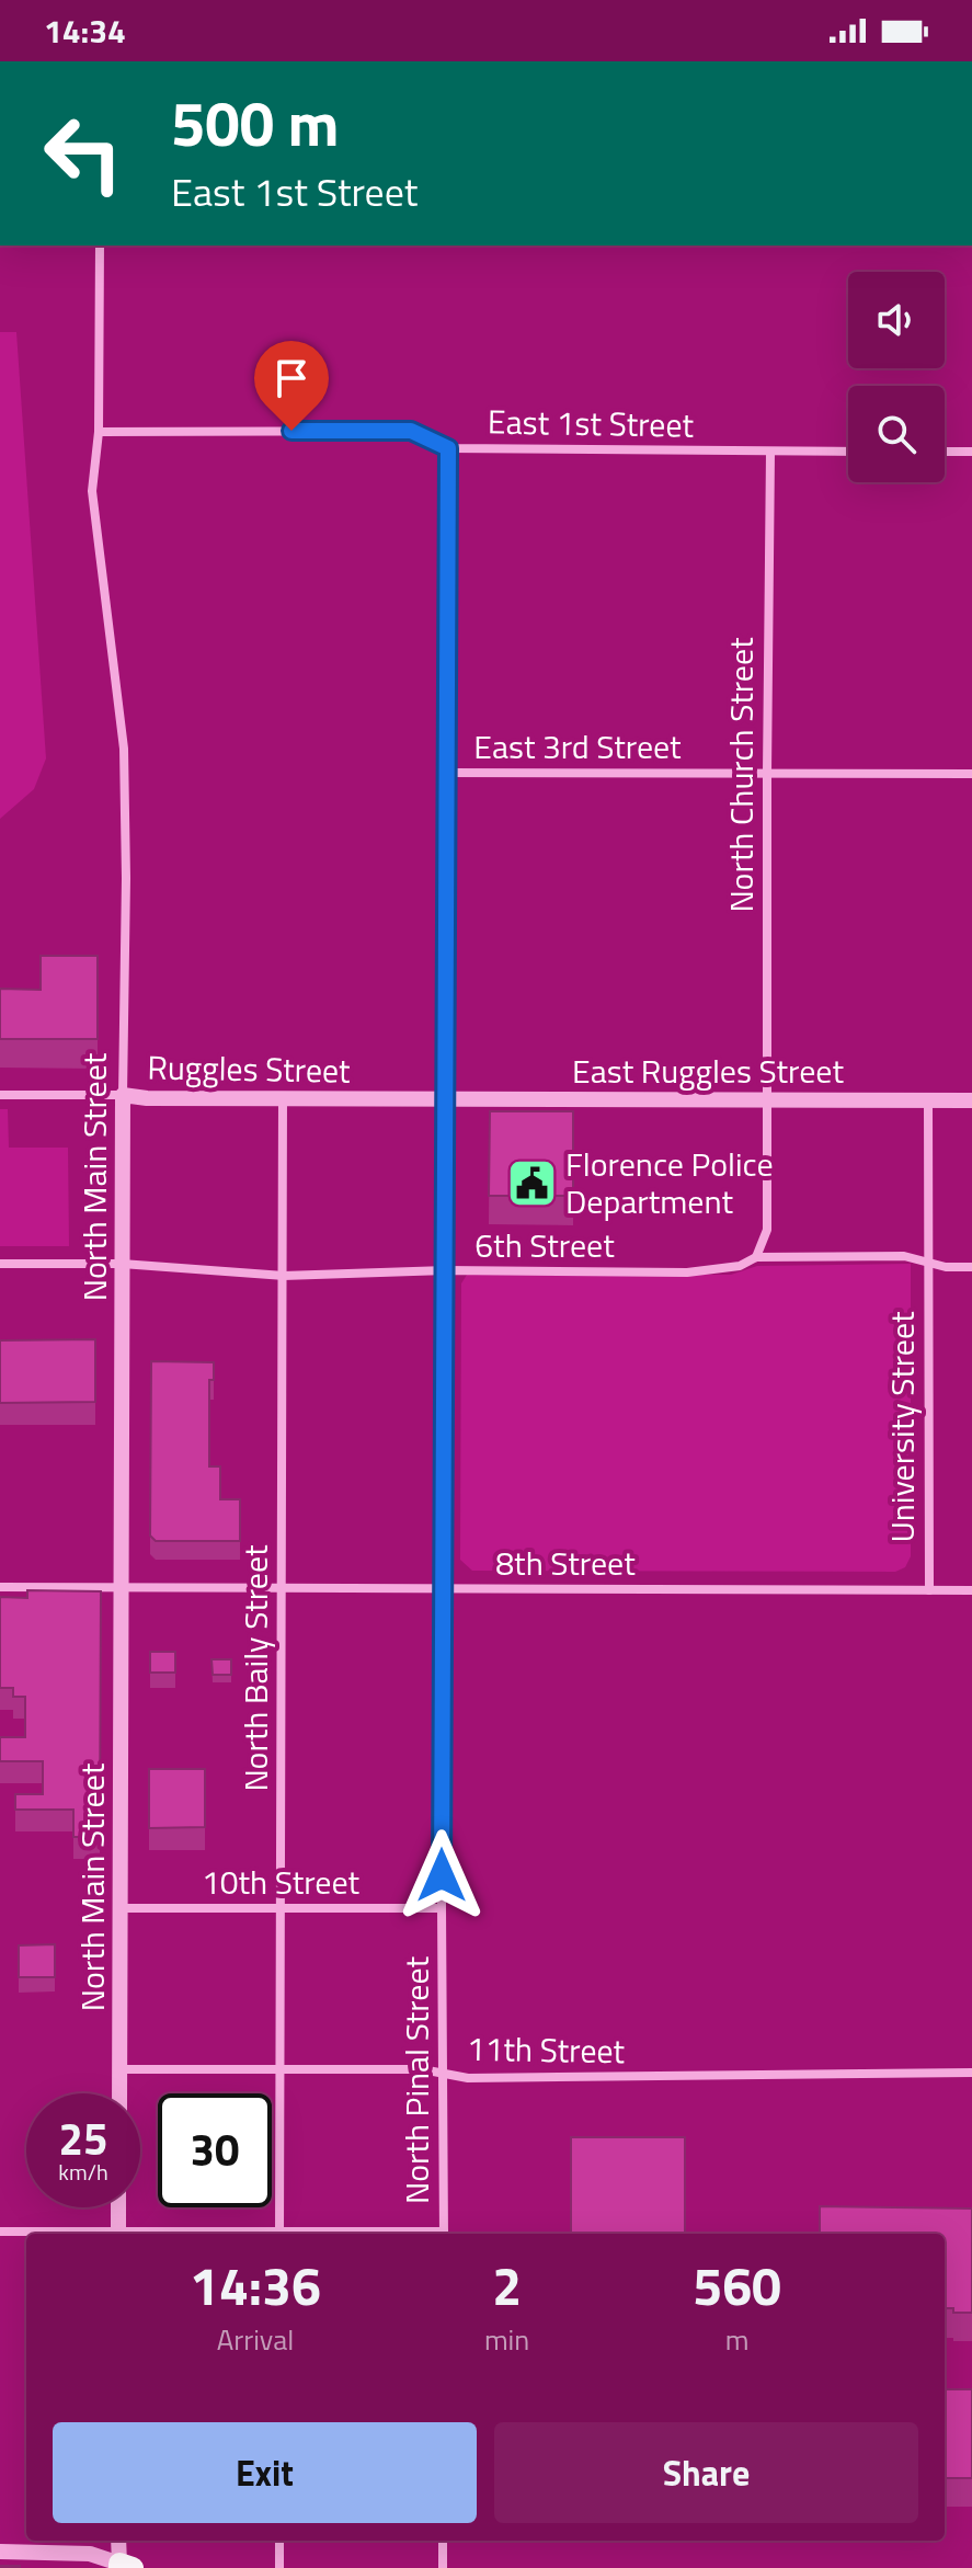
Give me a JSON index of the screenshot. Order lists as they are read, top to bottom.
{
  "streets": {
    "street": [
      "East 1st Street",
      "East 3rd Street",
      "North Church Street",
      "Ruggles Street",
      "East Ruggles Street",
      "North Main Street",
      "6th Street",
      "University Street",
      "8th Street",
      "North Baily Street",
      "10th Street",
      "11th Street",
      "North Pinal Street"
    ]
  },
  "crossings": [
    ["East 1st Street", "North Church Street"],
    ["East 1st Street", "North Main Street"],
    ["East 1st Street", "North Pinal Street"],
    ["East 3rd Street", "North Church Street"],
    ["East 3rd Street", "North Pinal Street"],
    ["North Church Street", "East Ruggles Street"],
    ["North Church Street", "6th Street"],
    ["Ruggles Street", "East Ruggles Street"],
    ["Ruggles Street", "North Main Street"],
    ["Ruggles Street", "North Baily Street"],
    ["Ruggles Street", "North Pinal Street"],
    ["East Ruggles Street", "University Street"],
    ["East Ruggles Street", "North Pinal Street"],
    ["North Main Street", "6th Street"],
    ["North Main Street", "8th Street"],
    ["North Main Street", "10th Street"],
    ["North Main Street", "11th Street"],
    ["6th Street", "University Street"],
    ["6th Street", "North Baily Street"],
    ["6th Street", "North Pinal Street"],
    ["University Street", "8th Street"],
    ["8th Street", "North Baily Street"],
    ["8th Street", "North Pinal Street"],
    ["North Baily Street", "10th Street"],
    ["North Baily Street", "11th Street"],
    ["10th Street", "North Pinal Street"],
    ["11th Street", "North Pinal Street"]
  ],
  "places": {
    "public building": ["Florence Police Department"]
  },
  "page": {
    "status": "14:34",
    "turn": ["500 m", "East 1st Street"],
    "speed": "25 km/h",
    "limit": "30",
    "eta": [
      "14:36",
      "Arrival",
      "2",
      "min",
      "560",
      "m"
    ],
    "buttons": ["Exit", "Share"]
  }
}
